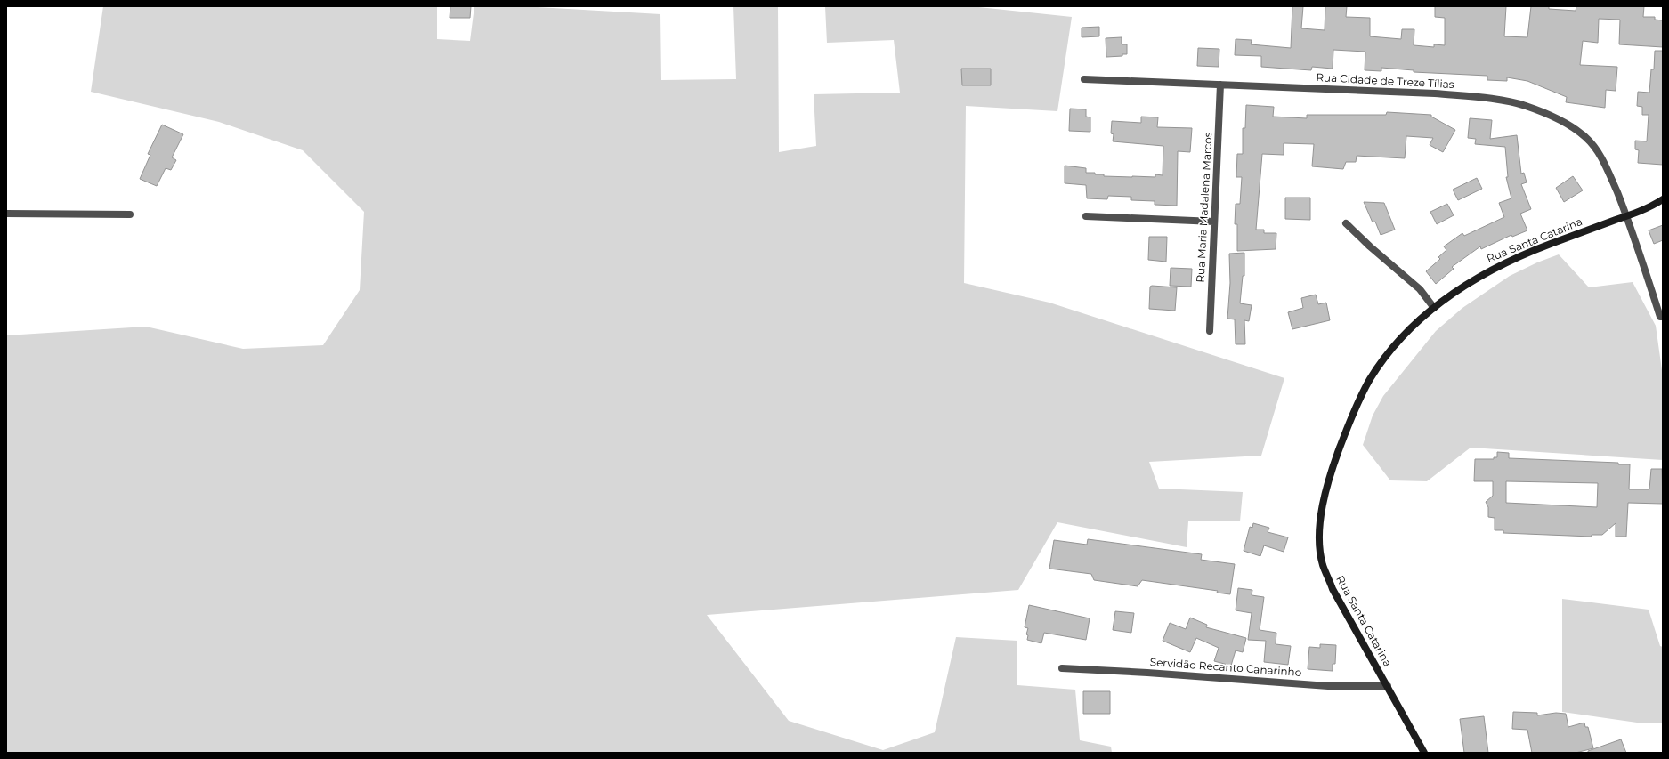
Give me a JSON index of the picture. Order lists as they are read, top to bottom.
{
  "streets": {
    "main road": ["Rua Santa Catarina"],
    "street": ["Rua Cidade de Treze Tílias", "Rua Maria Madalena Marcos", "Servidão Recanto Canarinho"]
  },
  "crossings": [
    ["Rua Cidade de Treze Tílias", "Rua Maria Madalena Marcos"],
    ["Rua Cidade de Treze Tílias", "Rua Santa Catarina"],
    ["Rua Santa Catarina", "Servidão Recanto Canarinho"]
  ]
}
